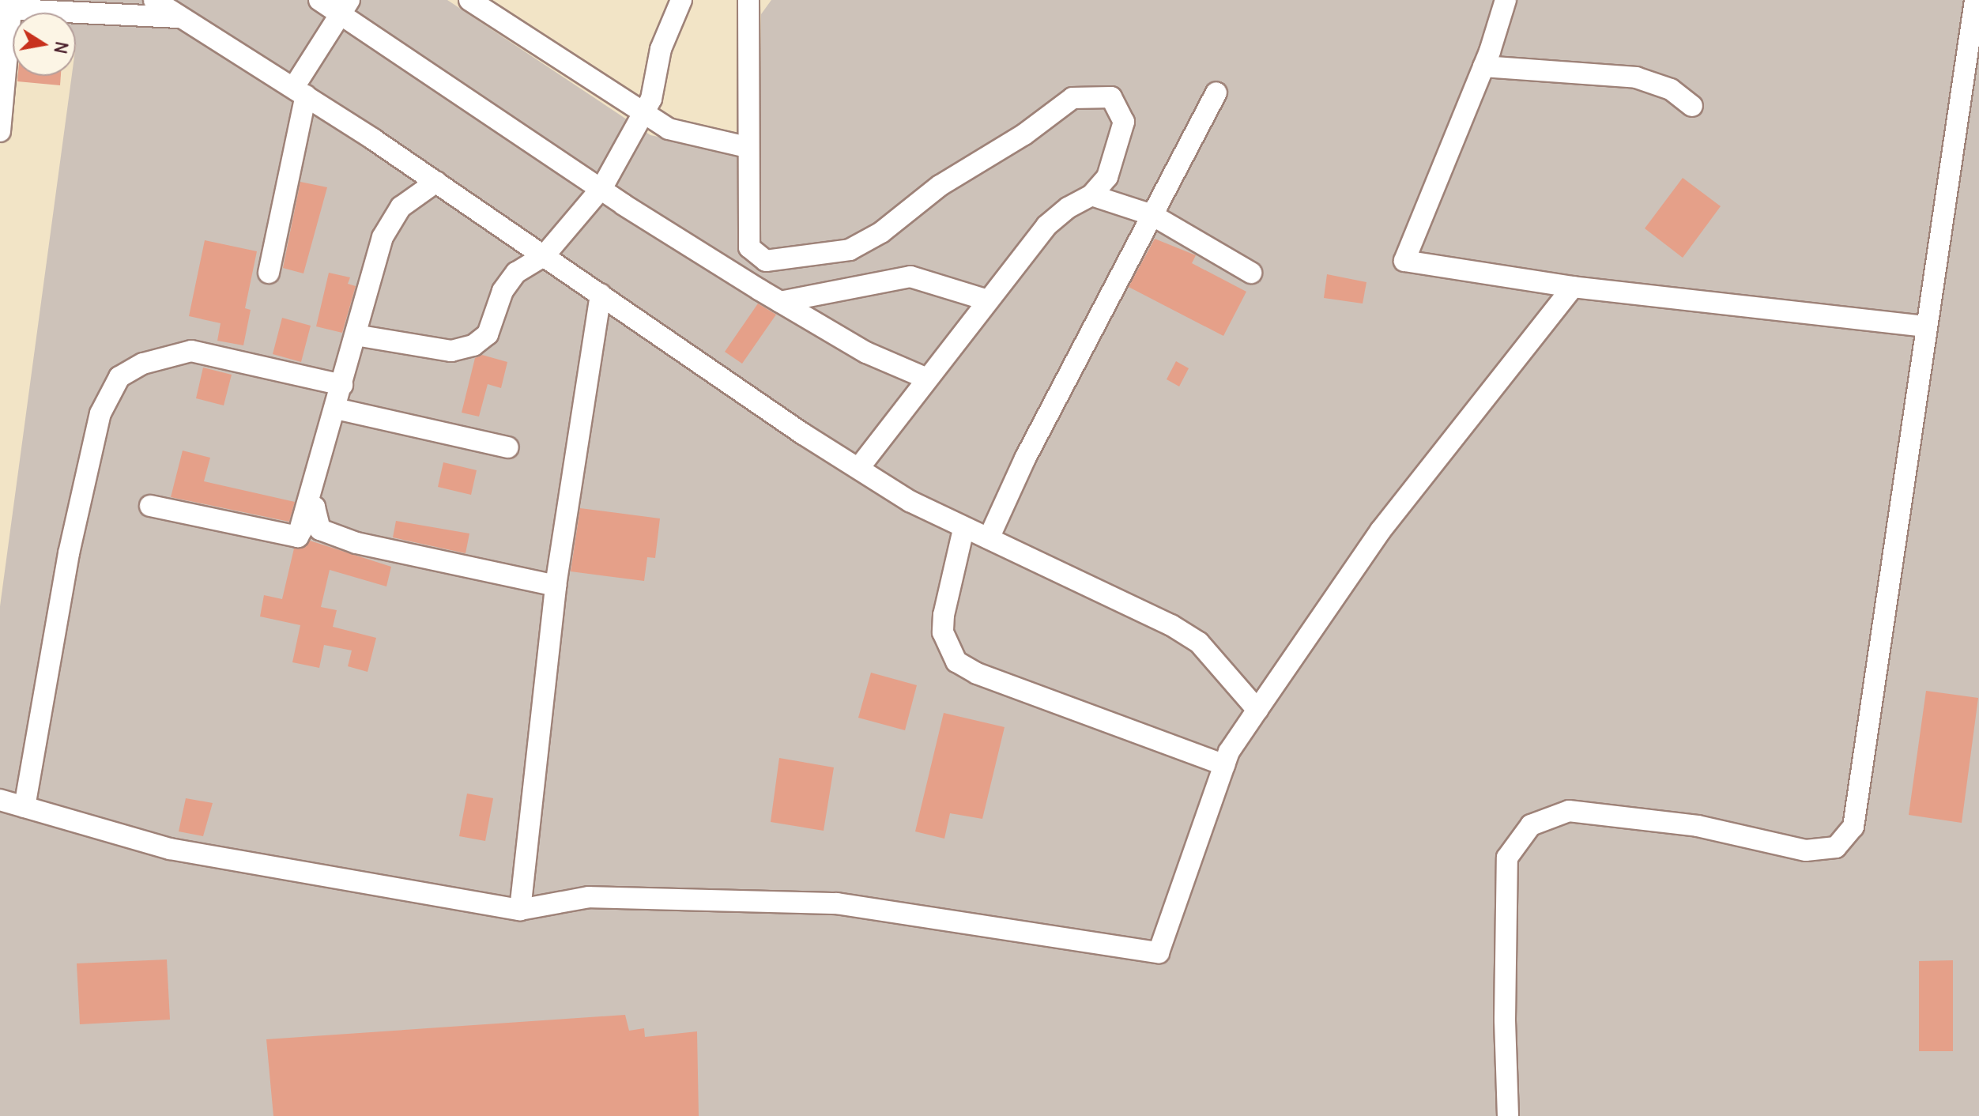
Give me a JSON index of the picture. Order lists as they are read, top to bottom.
{
  "north": "right"
}
